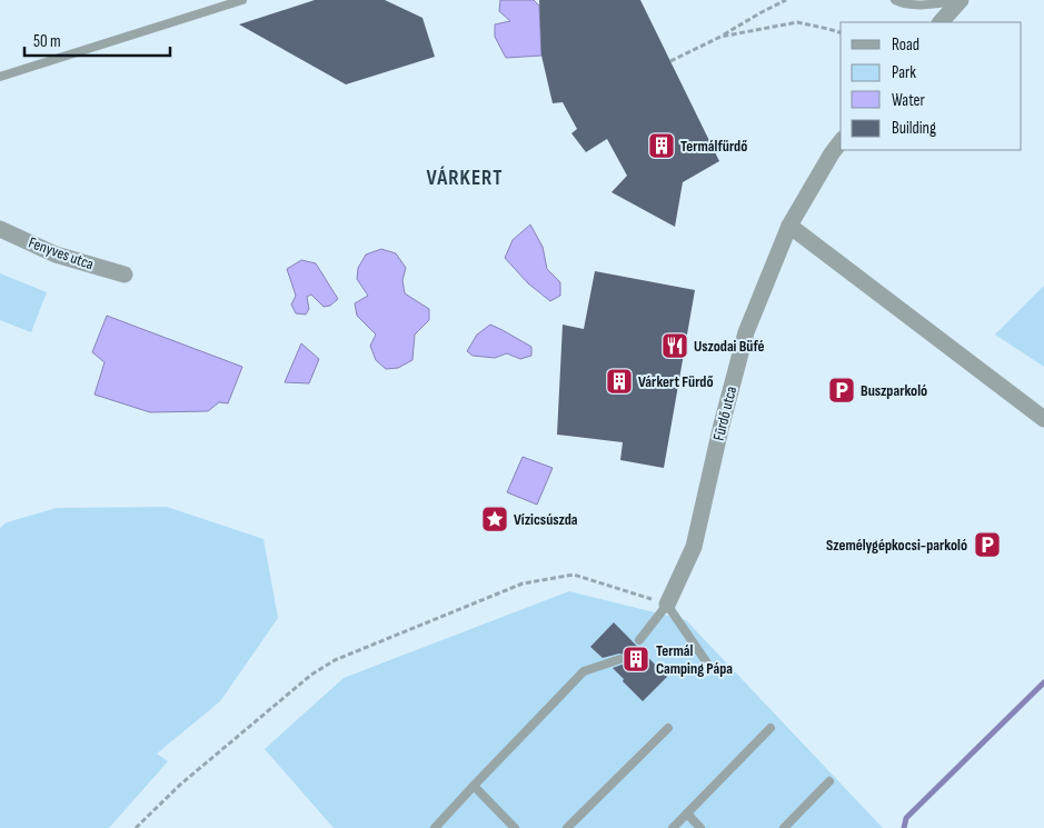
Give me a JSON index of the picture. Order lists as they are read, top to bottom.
{
  "streets": {
    "street": ["Fenyves utca", "Fürdő utca"]
  },
  "districts": ["VÁRKERT"],
  "places": {
    "building": ["Termálfürdő", "Várkert Fürdő", "Termál Camping Pápa"],
    "restaurant": ["Uszodai Büfé"],
    "parking": ["Buszparkoló", "Személygépkocsi-parkoló"],
    "place": ["Vízicsúszda"]
  },
  "legend": [
    "Road",
    "Park",
    "Water",
    "Building"
  ],
  "scale_bar": "50 m"
}
